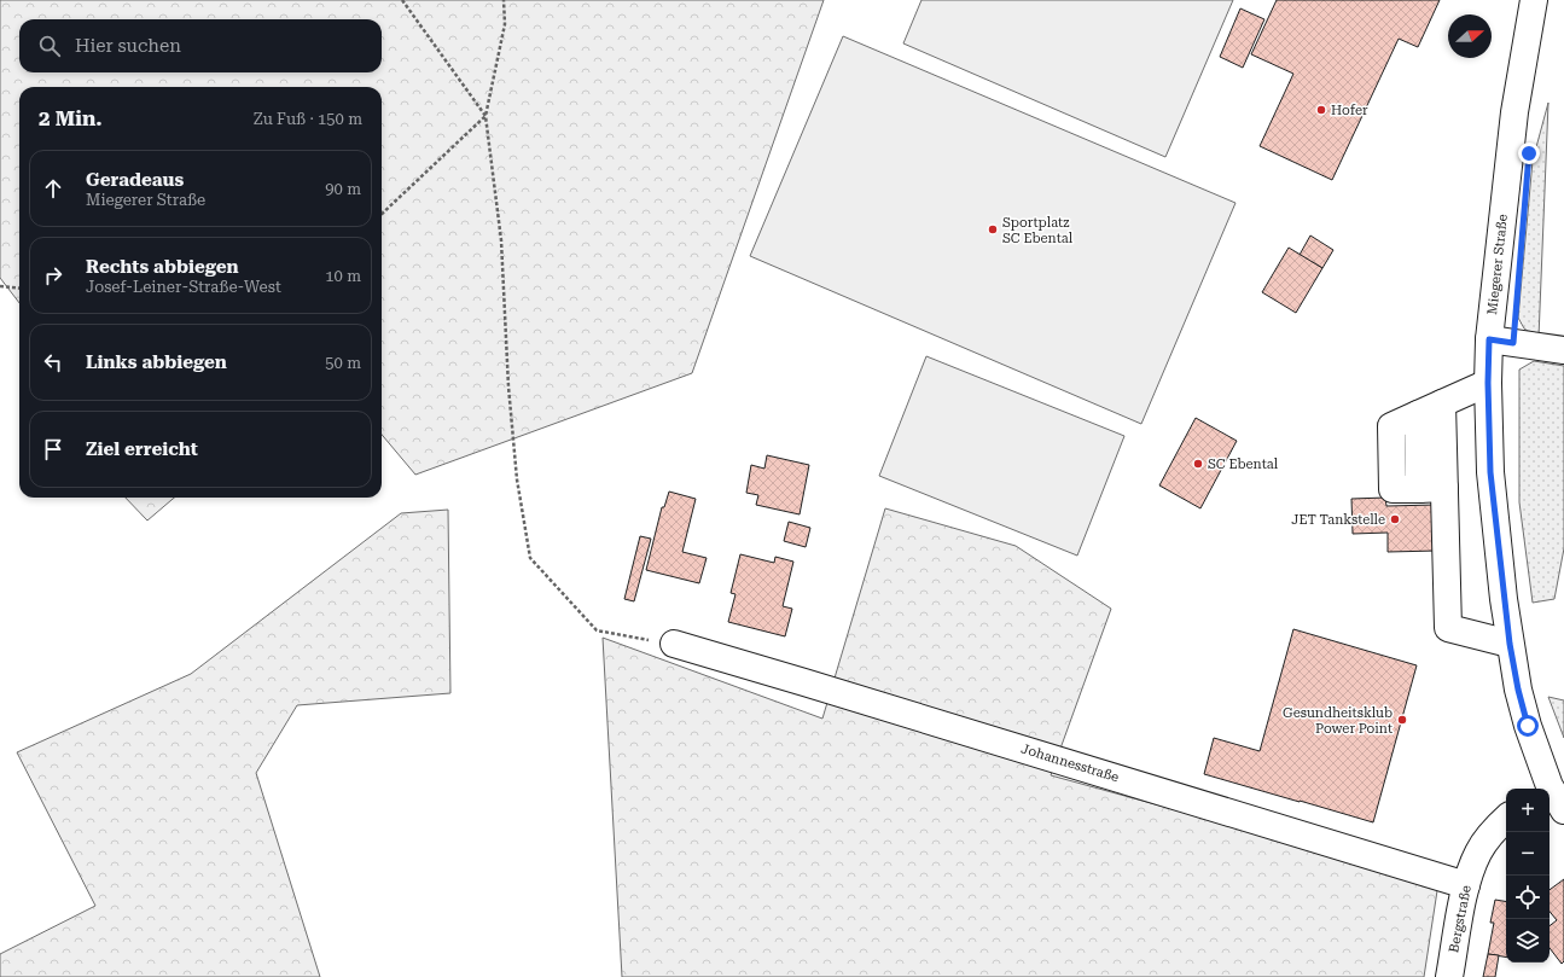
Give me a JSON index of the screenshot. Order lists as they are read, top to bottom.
{
  "streets": {
    "main road": ["Miegerer Straße", "Johannesstraße", "Bergstraße"]
  },
  "crossings": [
    ["Johannesstraße", "Bergstraße"]
  ],
  "places": [
    "Hofer",
    "Sportplatz SC Ebental",
    "SC Ebental",
    "JET Tankstelle",
    "Gesundheitsklub Power Point"
  ],
  "north": "right",
  "page": {
    "search": "Hier suchen",
    "heading": ["2 Min.", "Zu Fuß · 150 m"],
    "list": [
      ["Geradeaus", "Miegerer Straße", "90 m"],
      ["Rechts abbiegen", "Josef-Leiner-Straße-West", "10 m"],
      ["Links abbiegen", "50 m"],
      "Ziel erreicht"
    ],
    "map_buttons": ["+", "−"]
  }
}
